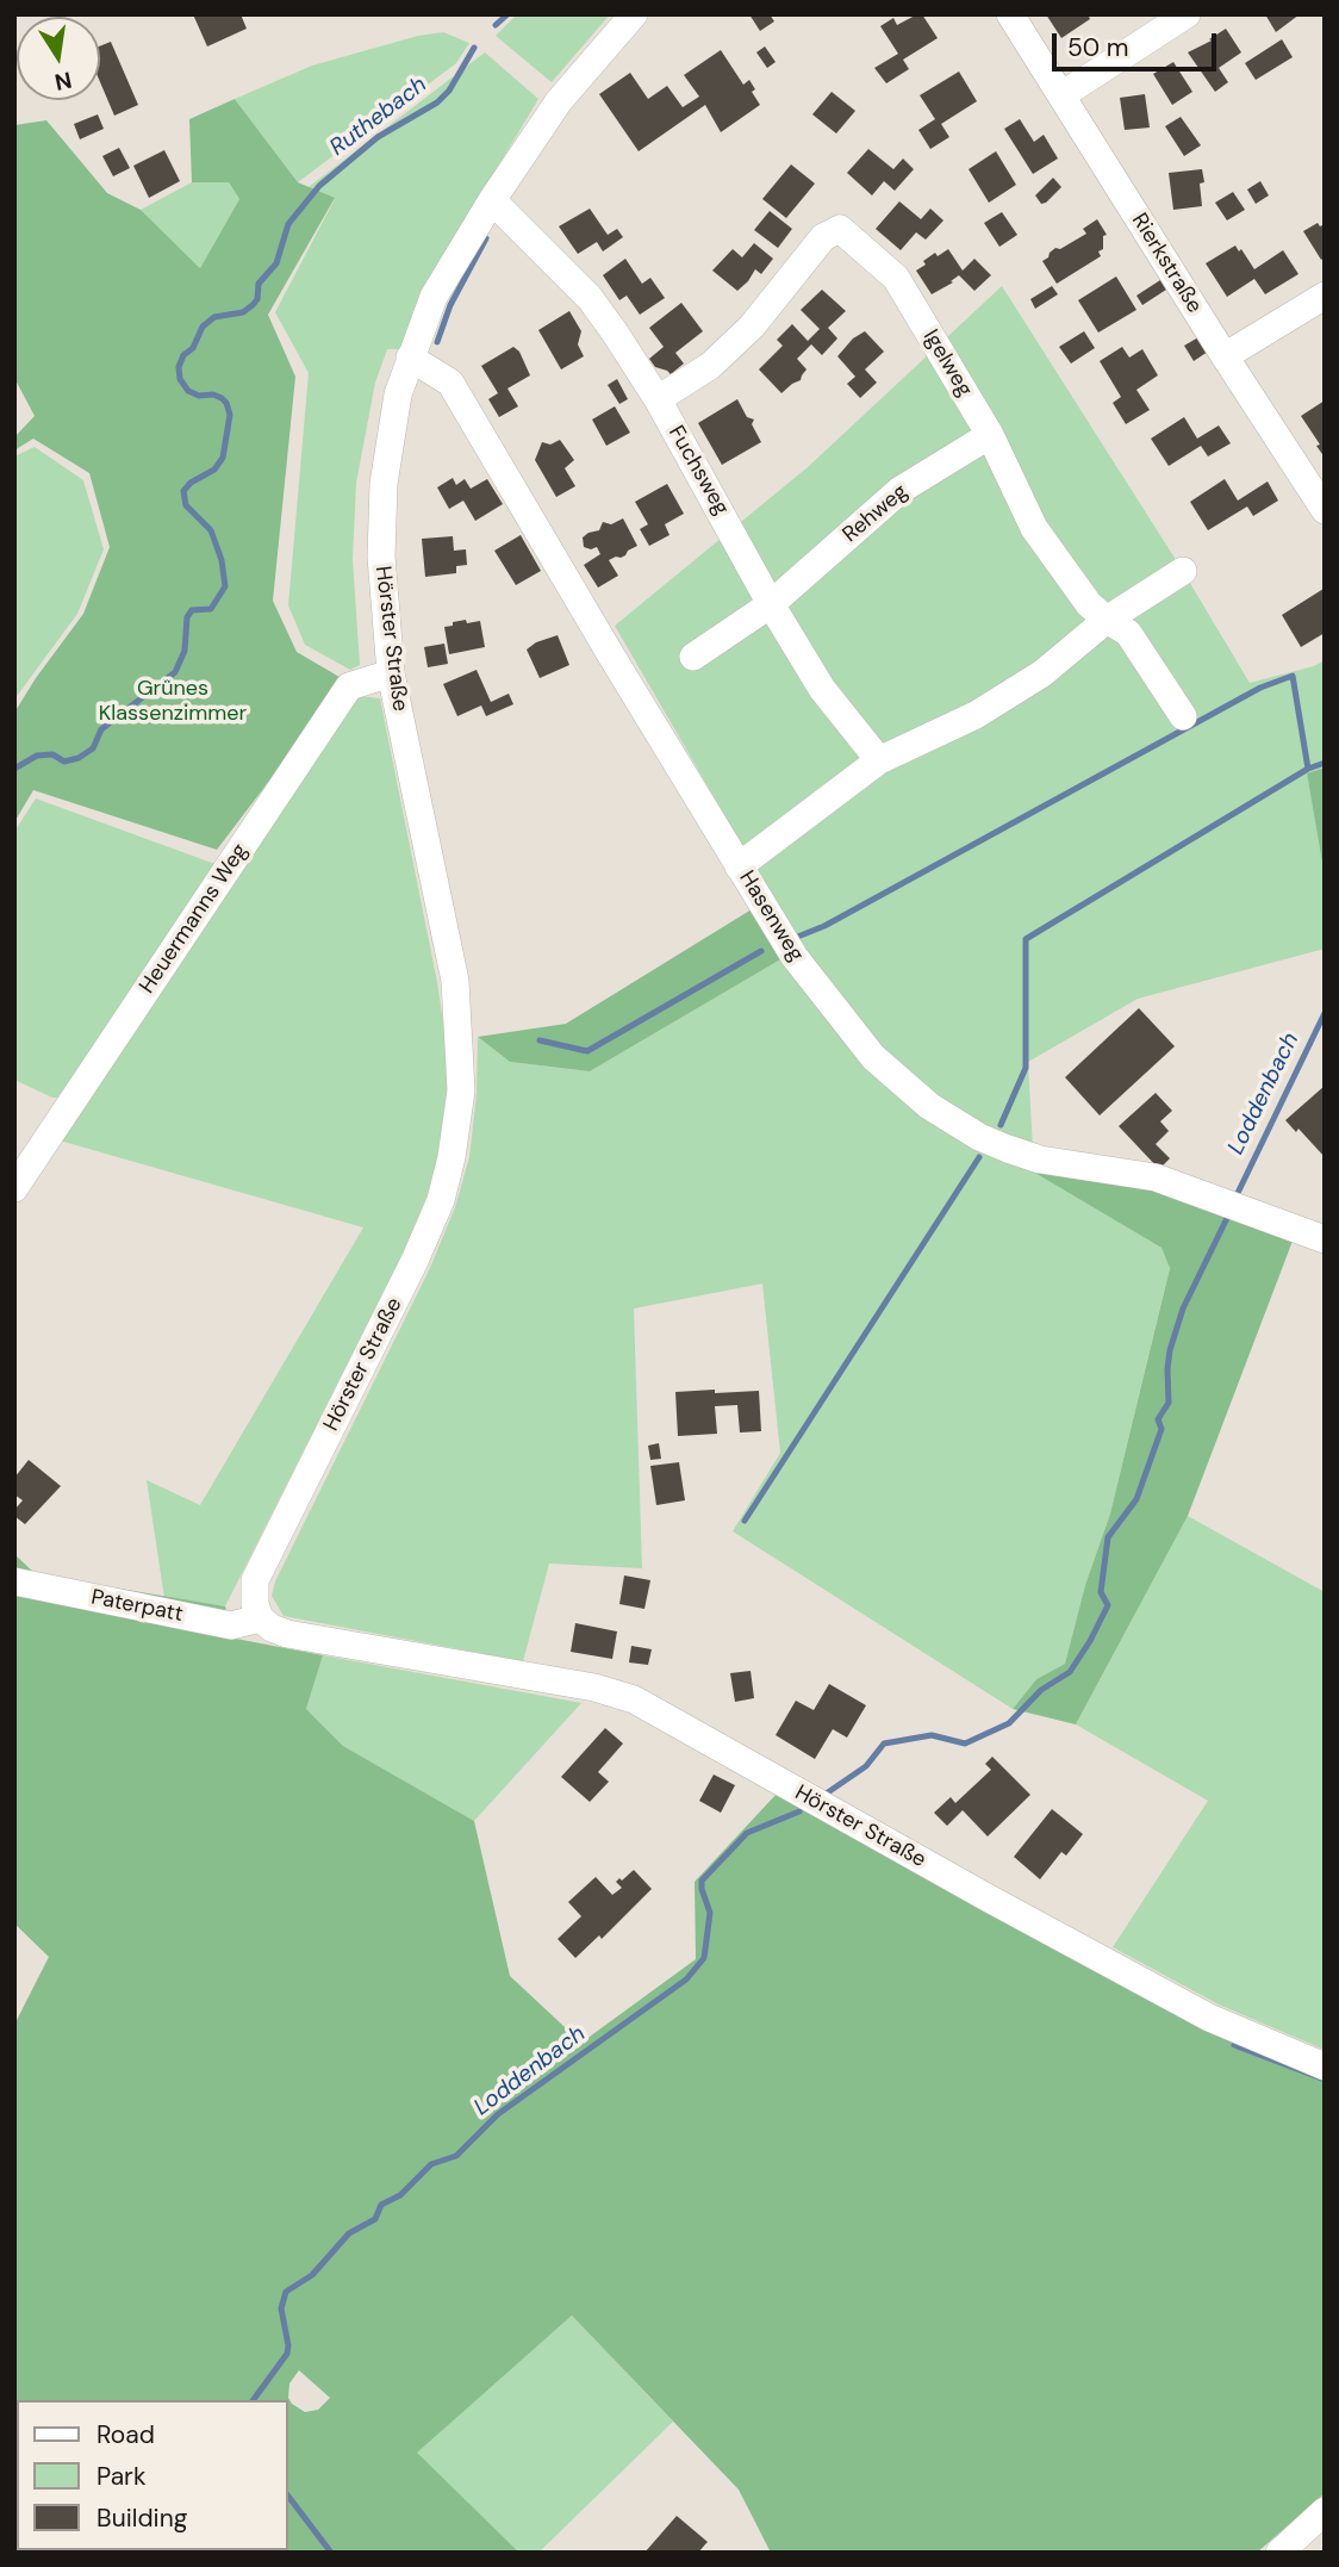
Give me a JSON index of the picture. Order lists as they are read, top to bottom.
{
  "streets": {
    "street": [
      "Rierkstraße",
      "Igelweg",
      "Fuchsweg",
      "Rehweg",
      "Hörster Straße",
      "Hasenweg",
      "Heuermanns Weg",
      "Paterpatt"
    ]
  },
  "crossings": [
    ["Igelweg", "Fuchsweg"],
    ["Igelweg", "Rehweg"],
    ["Fuchsweg", "Rehweg"],
    ["Fuchsweg", "Hörster Straße"],
    ["Hörster Straße", "Hasenweg"],
    ["Hörster Straße", "Heuermanns Weg"],
    ["Hörster Straße", "Paterpatt"]
  ],
  "water": ["Ruthebach", "Loddenbach"],
  "parks": ["Grünes Klassenzimmer"],
  "legend": ["Road", "Park", "Building"],
  "scale_bar": "50 m",
  "north": "bottom"
}
